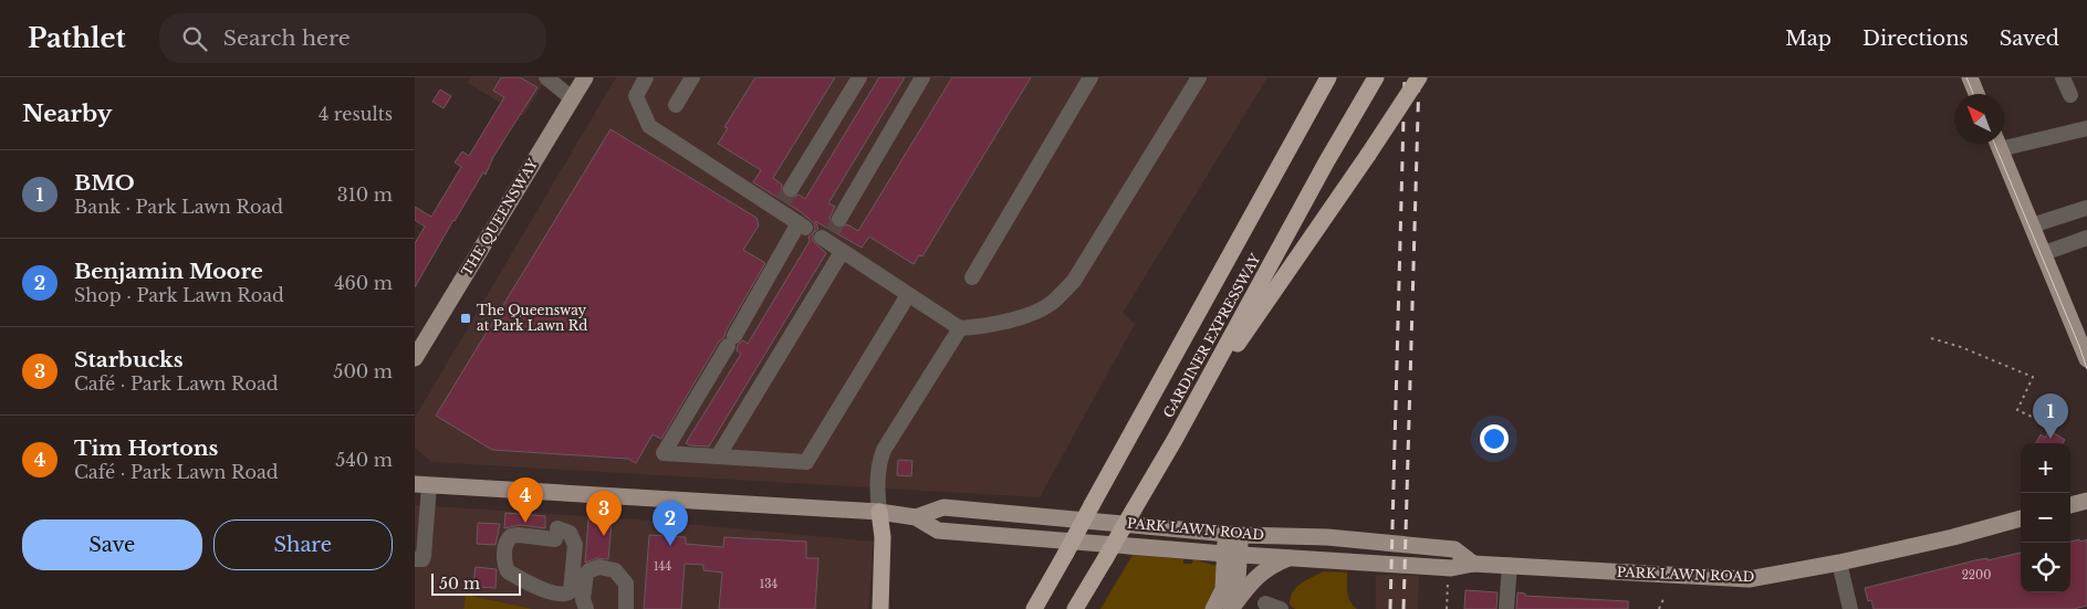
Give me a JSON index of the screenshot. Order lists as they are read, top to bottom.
{
  "streets": {
    "highway": ["GARDINER EXPRESSWAY"],
    "main road": ["THE QUEENSWAY", "PARK LAWN ROAD"]
  },
  "places": {
    "transit": ["The Queensway at Park Lawn Rd"]
  },
  "house_numbers": ["144", "2200", "134"],
  "scale_bar": "50 m",
  "north": "top left",
  "page": {
    "header": "Pathlet",
    "search": "Search here",
    "nav": ["Map", "Directions", "Saved"],
    "heading": ["Nearby", "4 results"],
    "list": [
      {
        "mark": "1",
        "name": "BMO",
        "note": "Bank · Park Lawn Road",
        "value": "310 m"
      },
      {
        "mark": "2",
        "name": "Benjamin Moore",
        "note": "Shop · Park Lawn Road",
        "value": "460 m"
      },
      {
        "mark": "3",
        "name": "Starbucks",
        "note": "Café · Park Lawn Road",
        "value": "500 m"
      },
      {
        "mark": "4",
        "name": "Tim Hortons",
        "note": "Café · Park Lawn Road",
        "value": "540 m"
      }
    ],
    "pins": [
      "1",
      "4",
      "3",
      "2"
    ],
    "map_buttons": ["+", "−"],
    "buttons": ["Save", "Share"],
    "scale": "50 m"
  }
}
